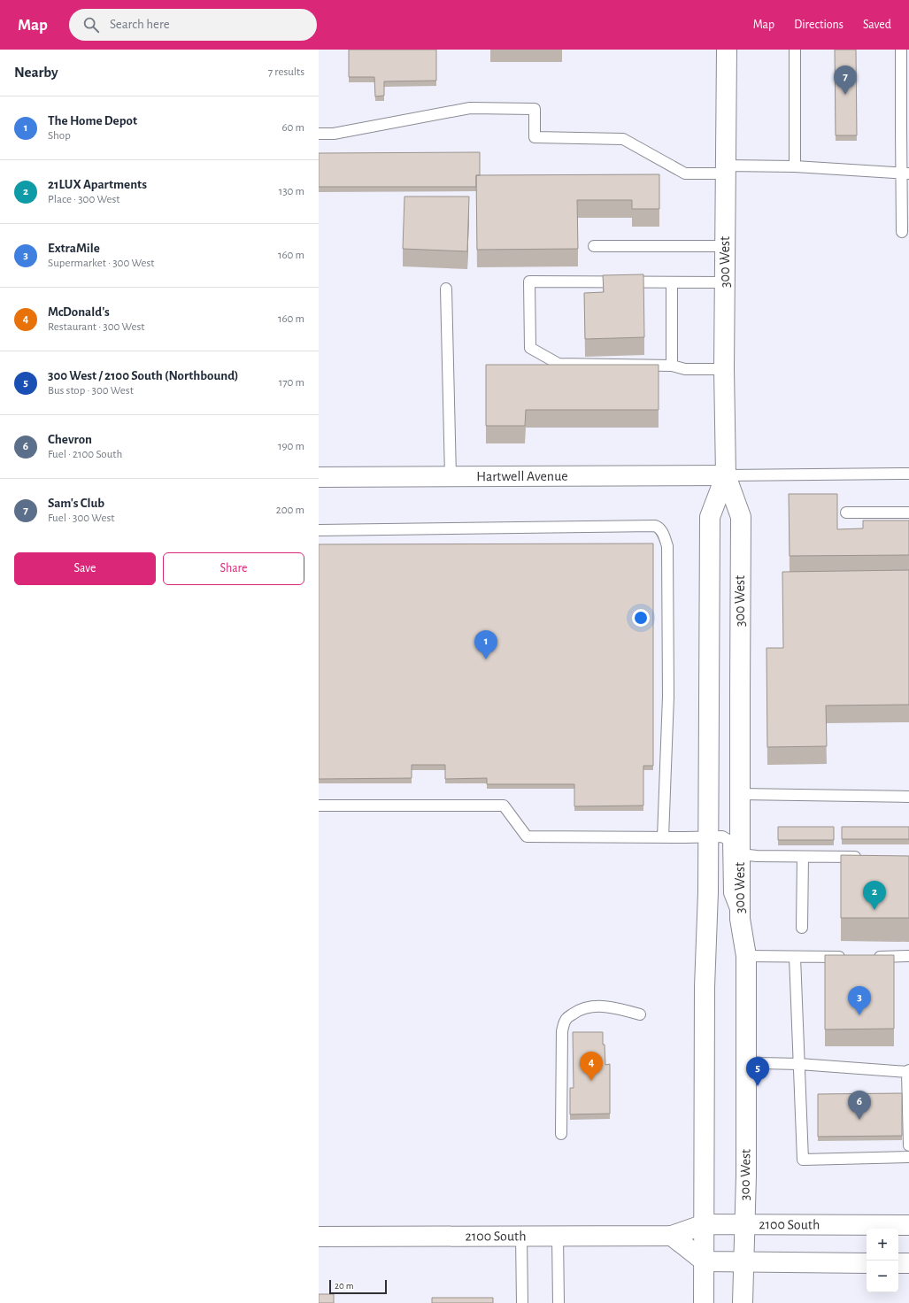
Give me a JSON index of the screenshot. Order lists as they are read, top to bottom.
{
  "streets": {
    "main road": ["300 West", "Hartwell Avenue", "2100 South"]
  },
  "crossings": [
    ["300 West", "Hartwell Avenue"],
    ["300 West", "2100 South"]
  ],
  "scale_bar": "20 m",
  "page": {
    "header": "Map",
    "search": "Search here",
    "nav": ["Map", "Directions", "Saved"],
    "heading": ["Nearby", "7 results"],
    "pins": [
      "7",
      "1",
      "2",
      "3",
      "4",
      "5",
      "6"
    ],
    "list": [
      {
        "mark": "1",
        "name": "The Home Depot",
        "note": "Shop",
        "value": "60 m"
      },
      {
        "mark": "2",
        "name": "21LUX Apartments",
        "note": "Place · 300 West",
        "value": "130 m"
      },
      {
        "mark": "3",
        "name": "ExtraMile",
        "note": "Supermarket · 300 West",
        "value": "160 m"
      },
      {
        "mark": "4",
        "name": "McDonald's",
        "note": "Restaurant · 300 West",
        "value": "160 m"
      },
      {
        "mark": "5",
        "name": "300 West / 2100 South (Northbound)",
        "note": "Bus stop · 300 West",
        "value": "170 m"
      },
      {
        "mark": "6",
        "name": "Chevron",
        "note": "Fuel · 2100 South",
        "value": "190 m"
      },
      {
        "mark": "7",
        "name": "Sam's Club",
        "note": "Fuel · 300 West",
        "value": "200 m"
      }
    ],
    "buttons": ["Save", "Share"],
    "map_buttons": ["+", "−"],
    "scale": "20 m"
  }
}
